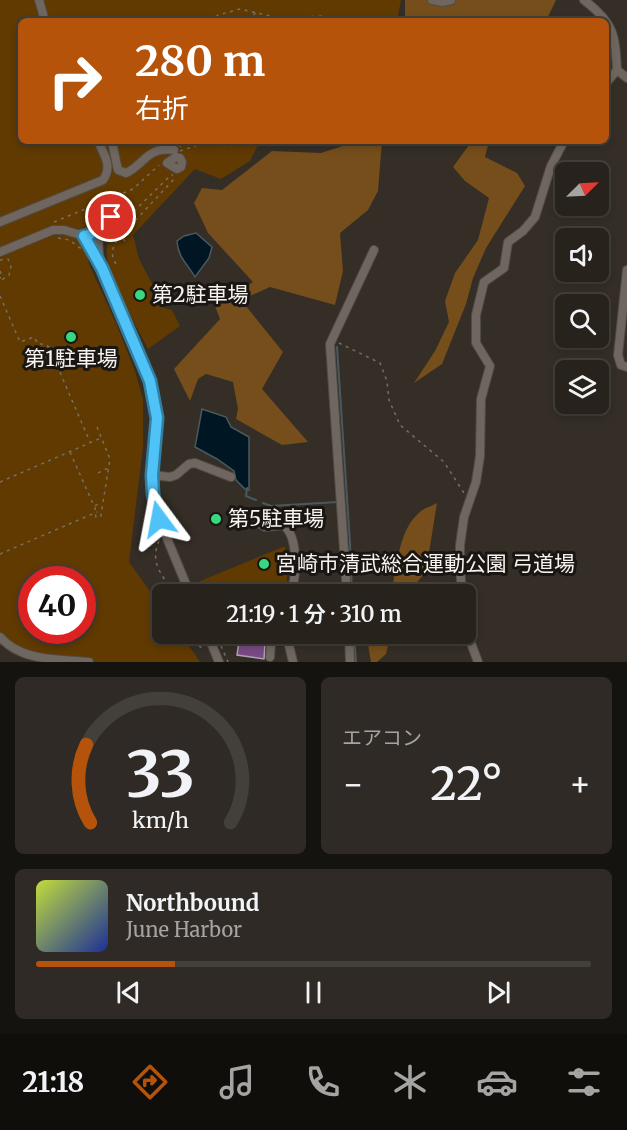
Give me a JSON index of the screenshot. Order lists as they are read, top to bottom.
{
  "places": [
    "第2駐車場",
    "第1駐車場",
    "第5駐車場",
    "宮崎市清武総合運動公園 弓道場"
  ],
  "north": "top right",
  "page": {
    "turn": ["280 m", "右折"],
    "limit": "40",
    "trip": "21:19 · 1 分 · 310 m",
    "tile": "エアコン",
    "heat": ["−", "22°", "+"],
    "song": ["Northbound", "June Harbor"],
    "tabs": "21:18",
    "gauge": ["33", "km/h"]
  }
}
